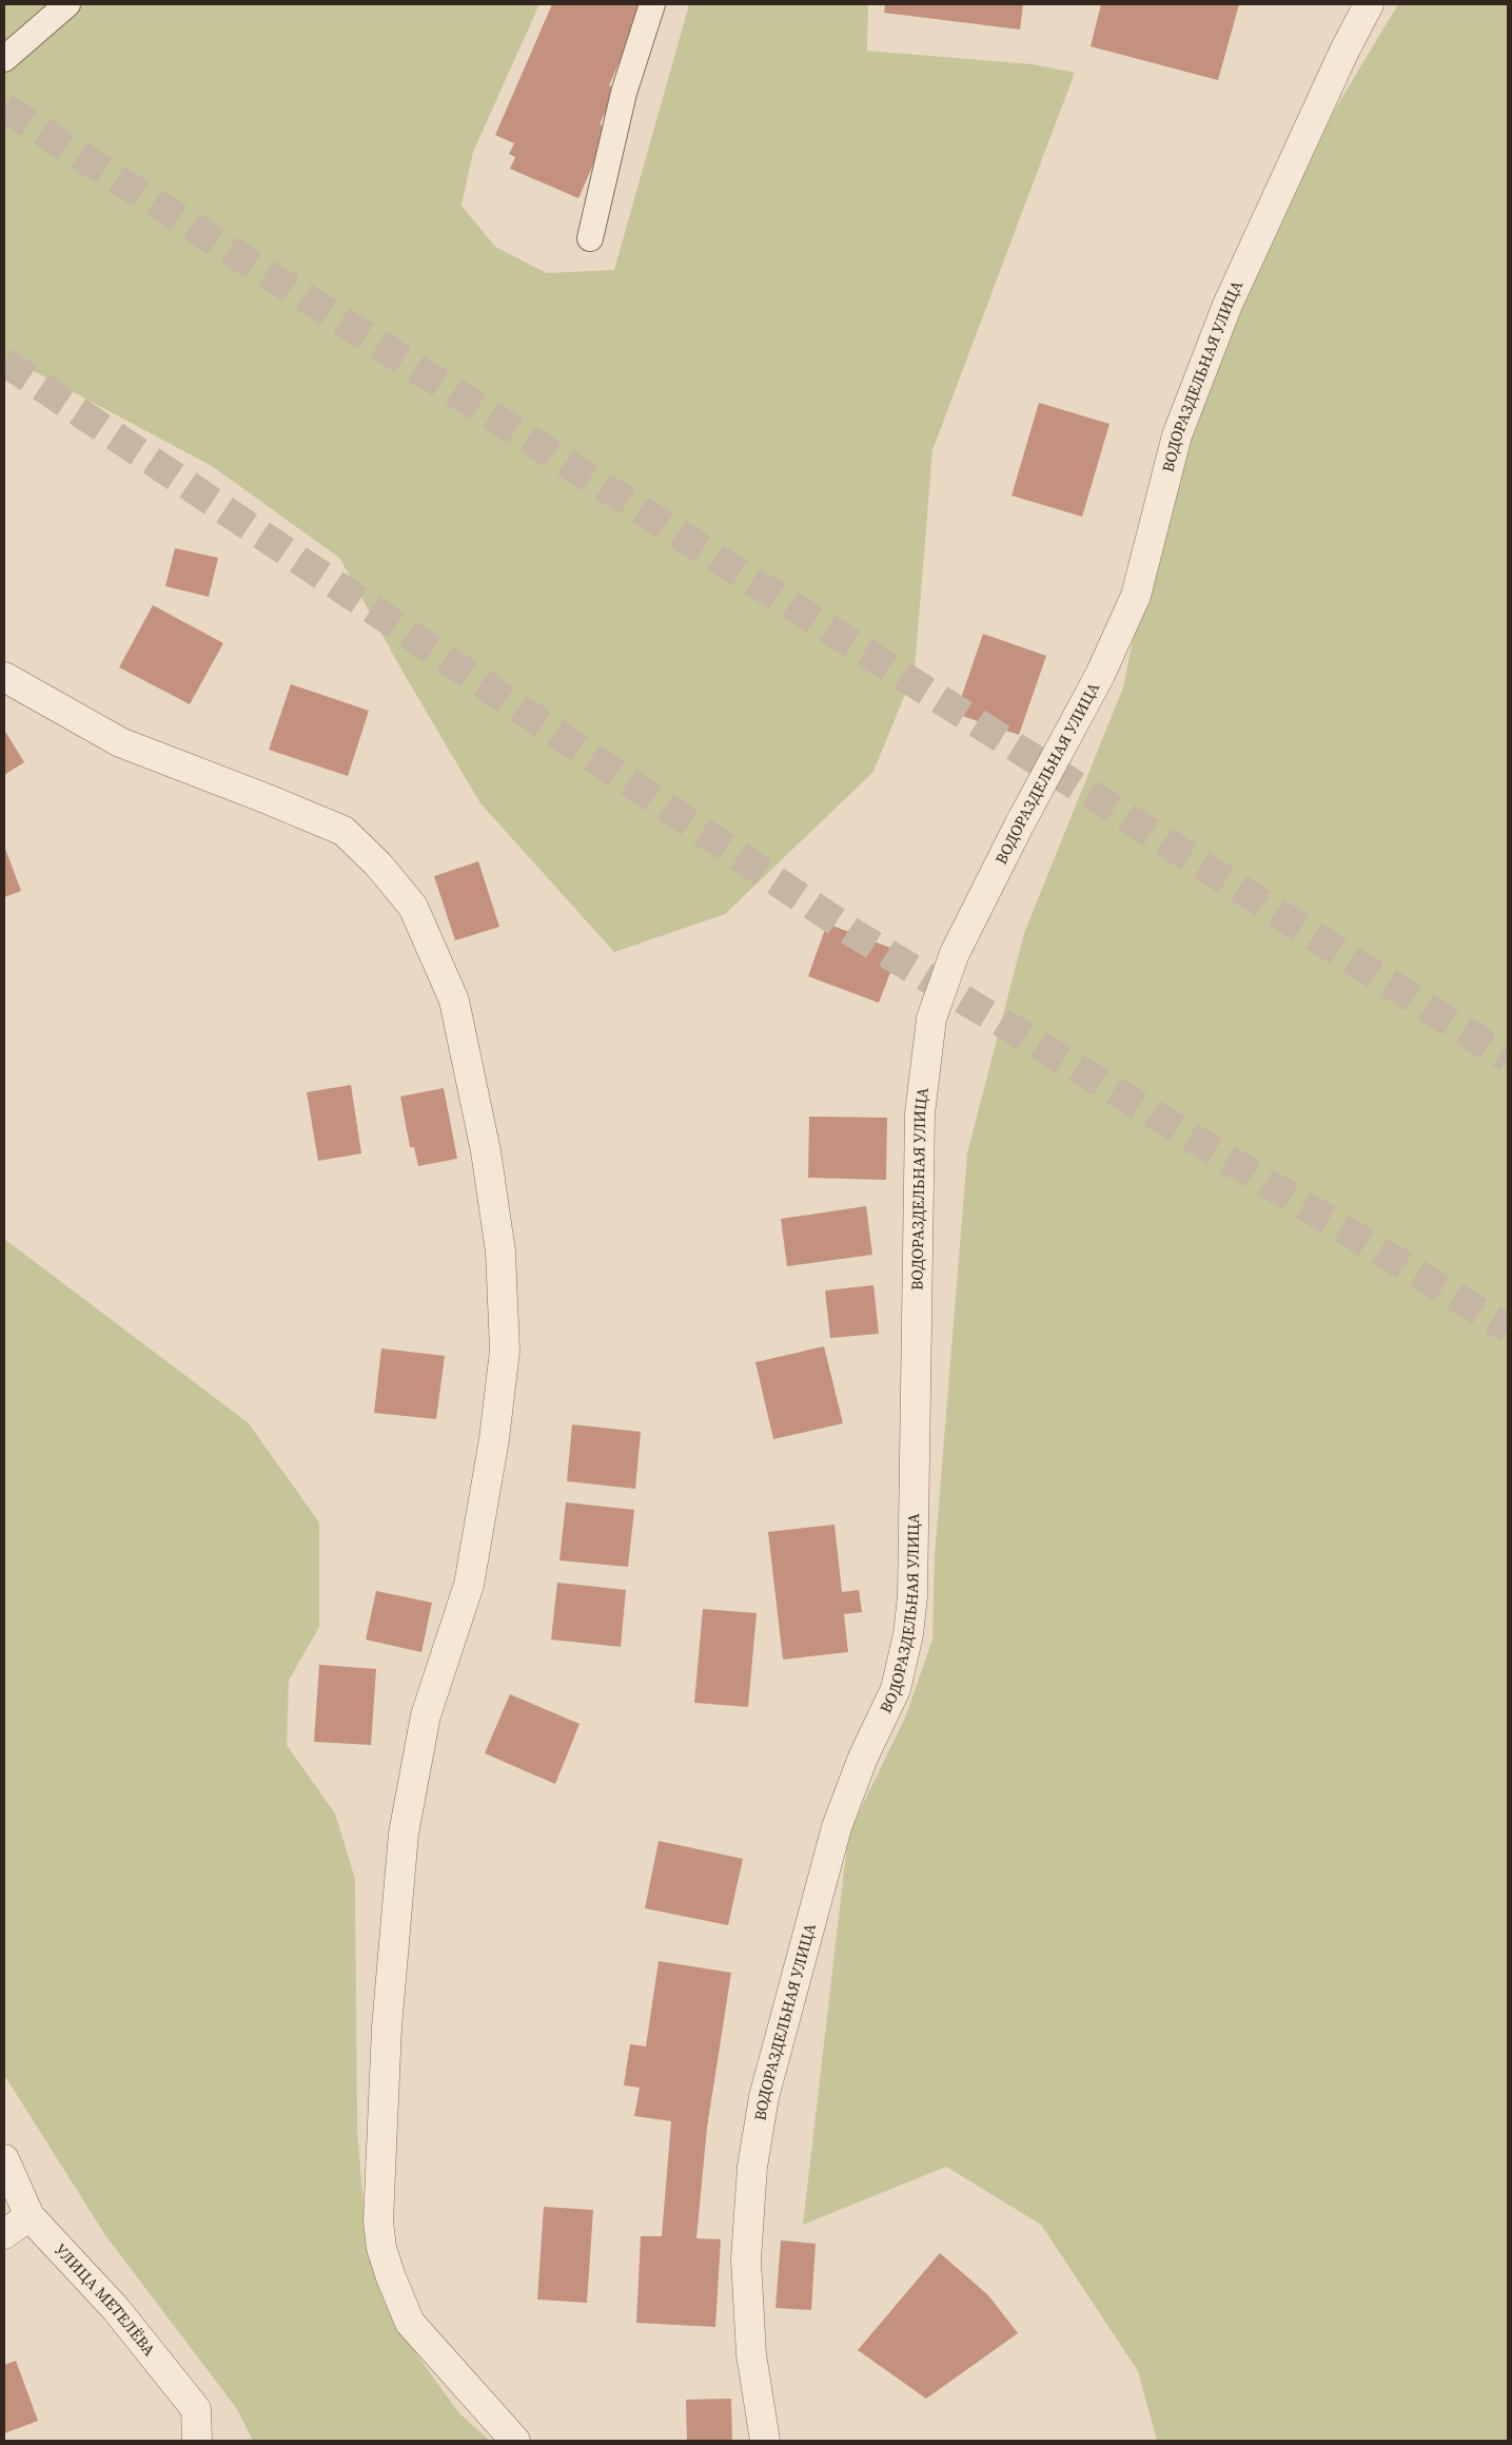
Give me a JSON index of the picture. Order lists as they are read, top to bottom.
{
  "streets": {
    "street": ["ВОДОРАЗДЕЛЬНАЯ УЛИЦА", "УЛИЦА МЕТЕЛЁВА"]
  }
}
